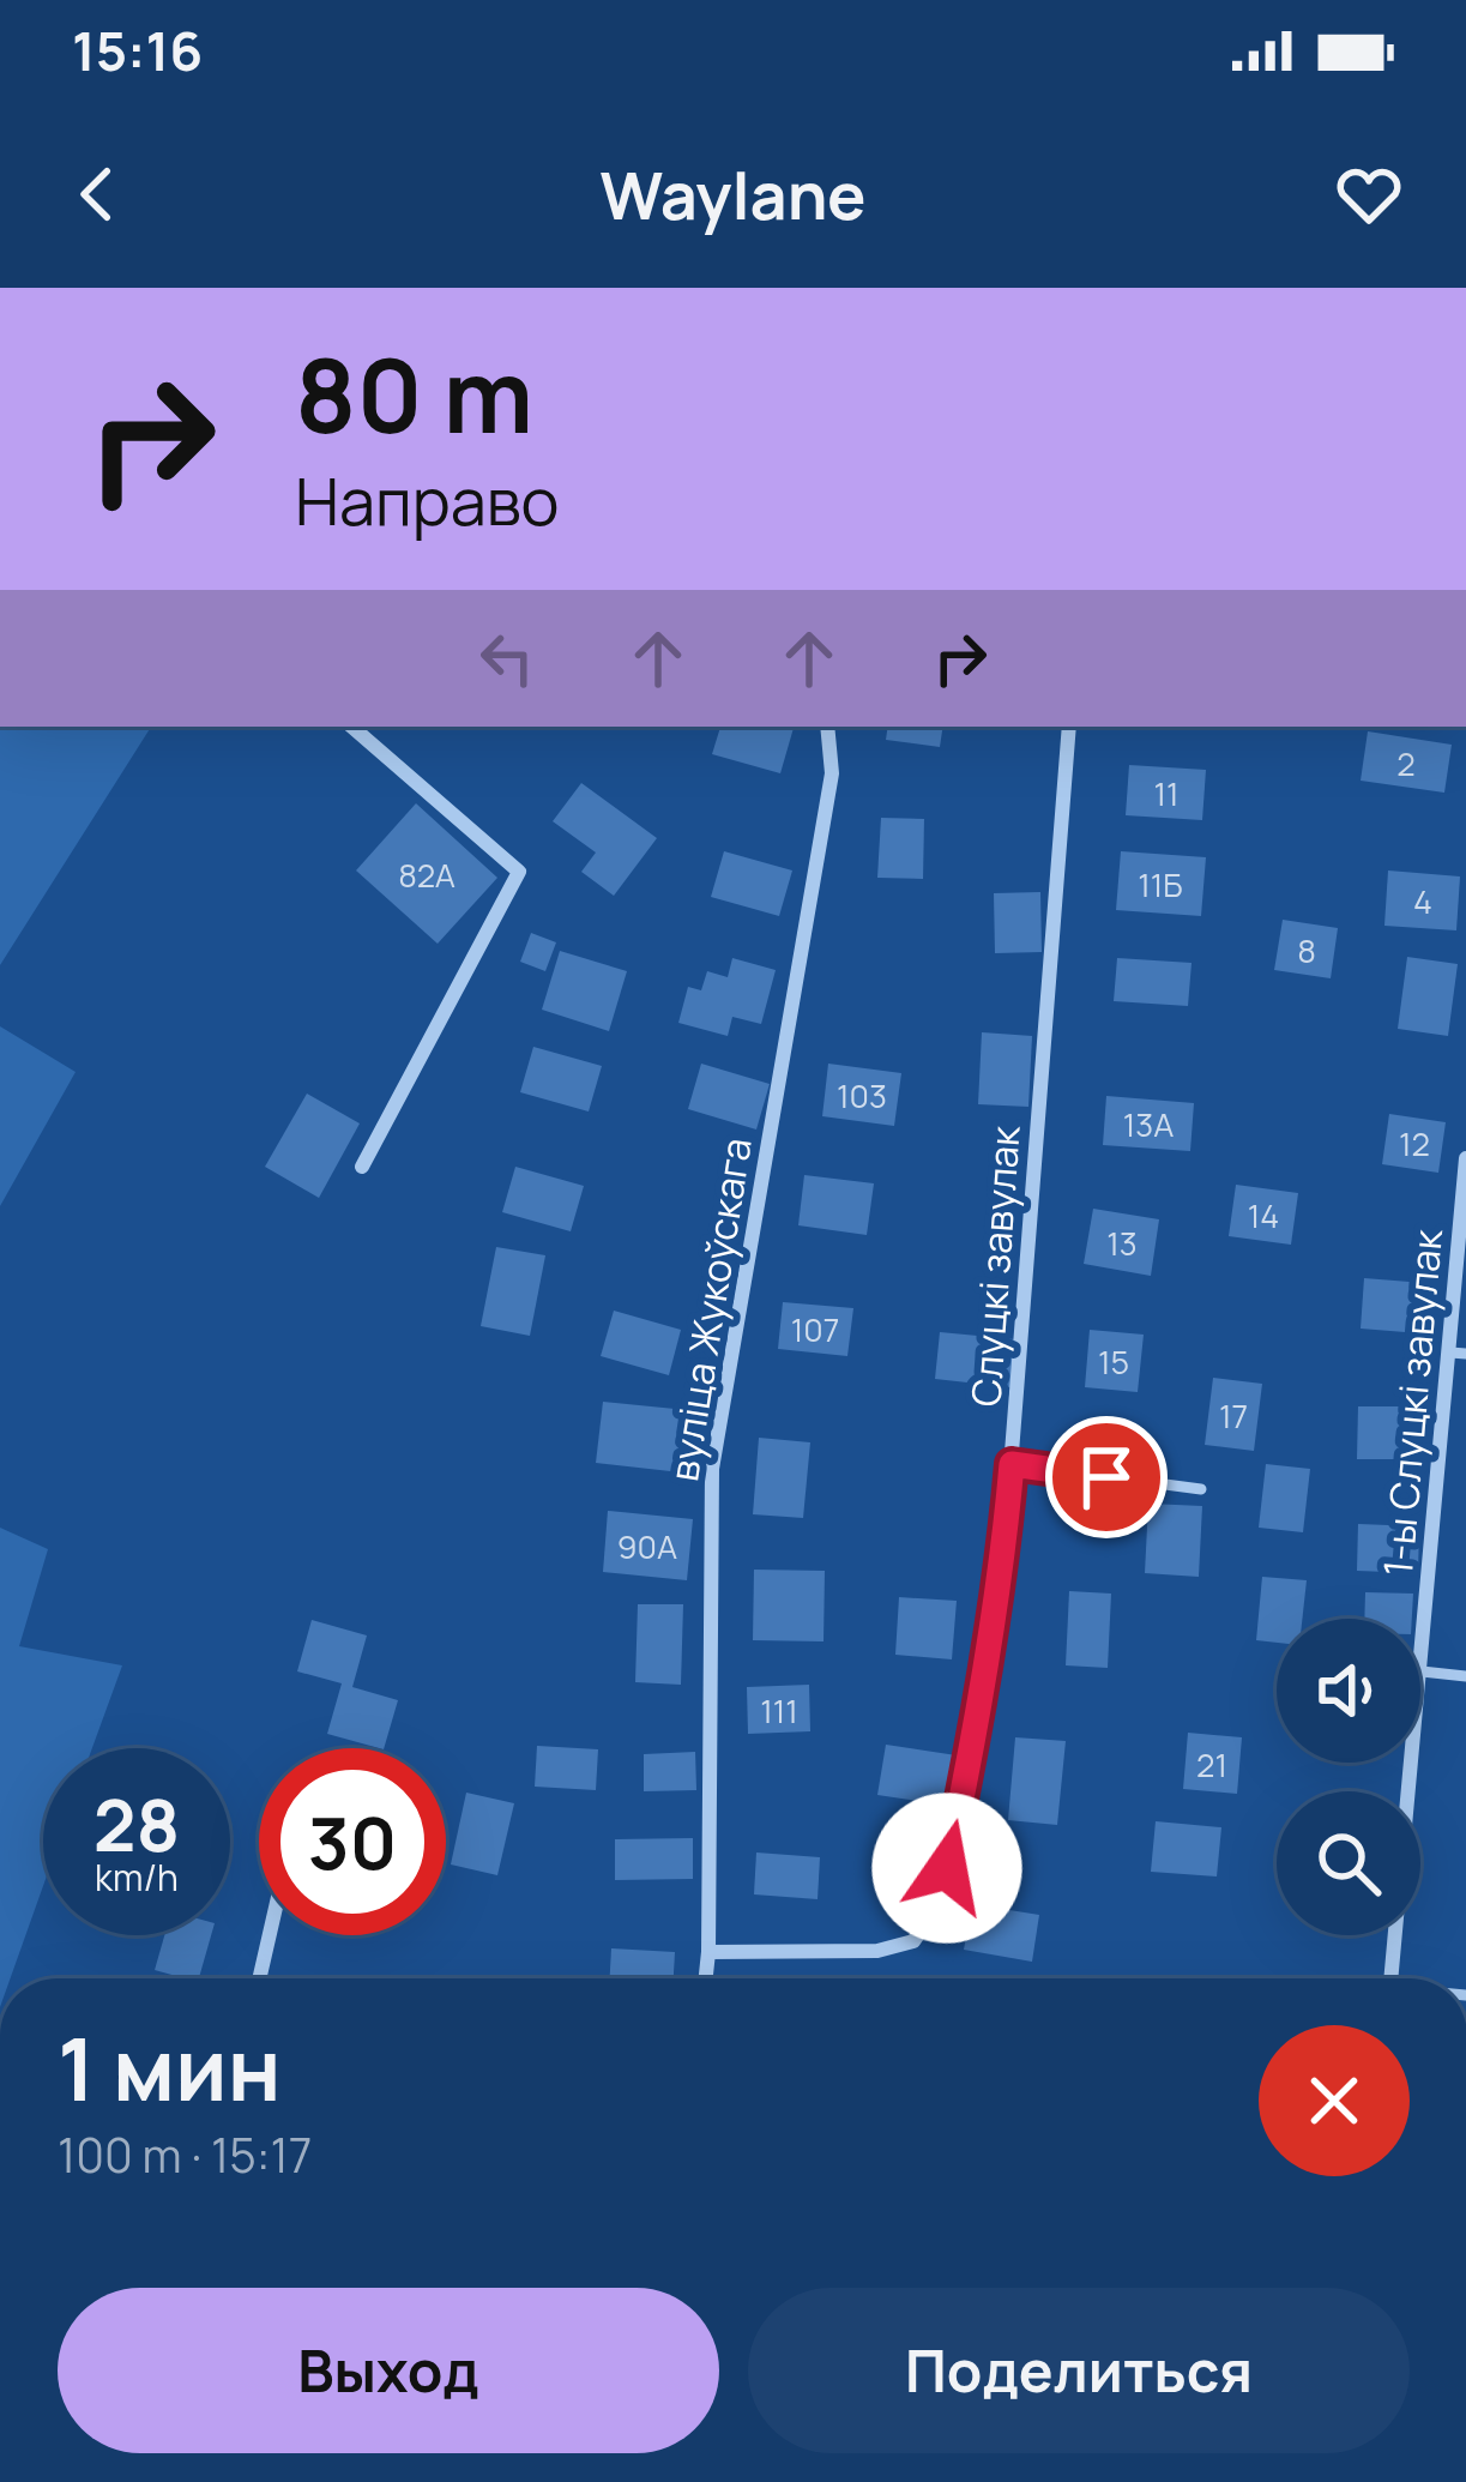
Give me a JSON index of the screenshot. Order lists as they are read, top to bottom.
{
  "streets": {
    "street": ["Слуцкі завулак", "вуліца Жукоўскага", "1-ы Слуцкі завулак"]
  },
  "crossings": [
    ["Слуцкі завулак", "вуліца Жукоўскага"]
  ],
  "house_numbers": [
    "2",
    "11",
    "82А",
    "11Б",
    "4",
    "8",
    "103",
    "13А",
    "12",
    "14",
    "13",
    "107",
    "15",
    "17",
    "90А",
    "111",
    "21"
  ],
  "page": {
    "status": "15:16",
    "header": "Waylane",
    "turn": ["80 m", "Направо"],
    "speed": "28 km/h",
    "limit": "30",
    "heading": ["1 мин", "100 m · 15:17"],
    "buttons": ["Выход", "Поделиться"]
  }
}
